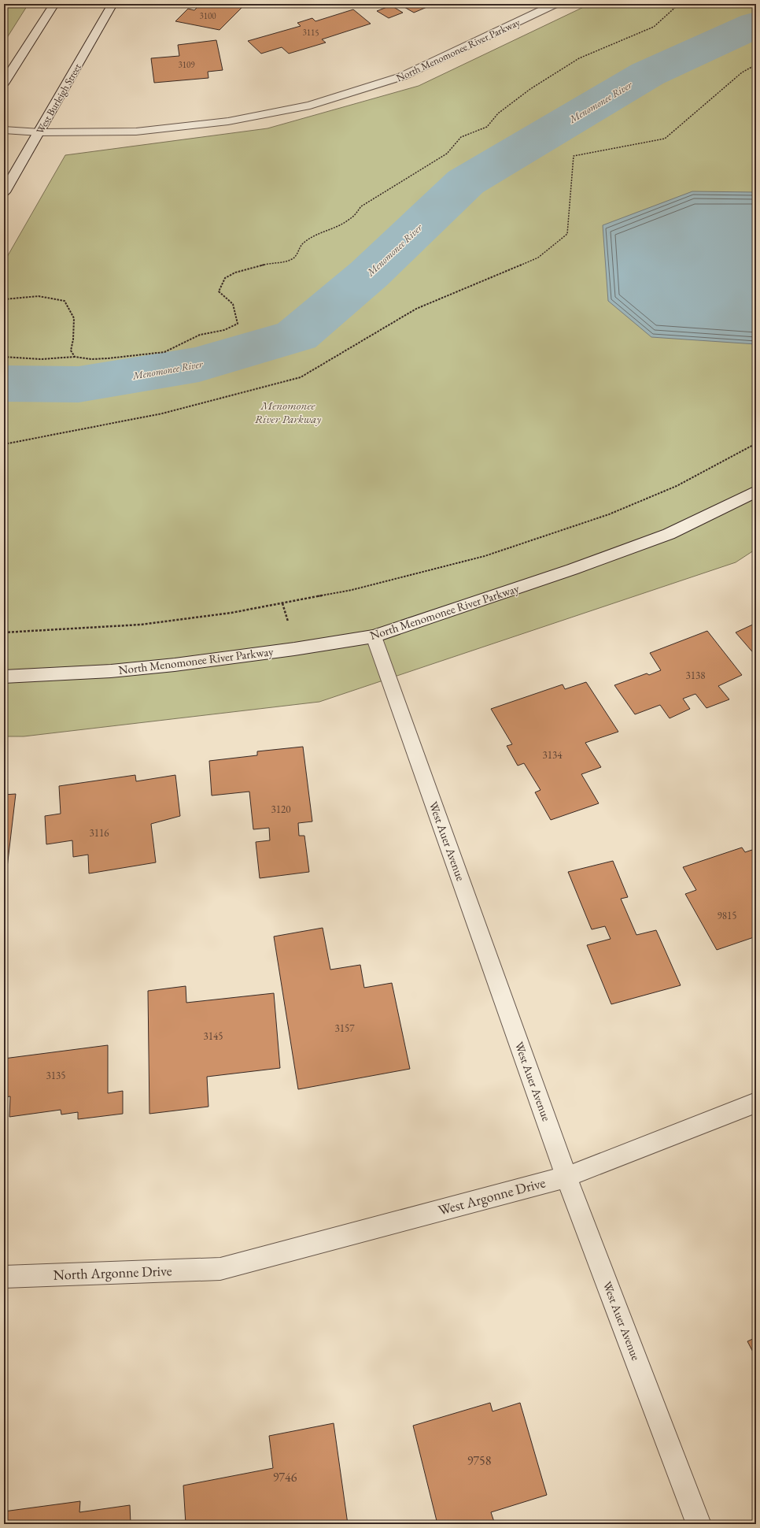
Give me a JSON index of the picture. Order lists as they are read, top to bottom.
{
  "streets": {
    "street": [
      "North Menomonee River Parkway",
      "West Burleigh Street",
      "West Auer Avenue",
      "West Argonne Drive",
      "North Argonne Drive"
    ]
  },
  "crossings": [
    ["North Menomonee River Parkway", "West Burleigh Street"],
    ["North Menomonee River Parkway", "West Auer Avenue"],
    ["West Auer Avenue", "West Argonne Drive"],
    ["West Argonne Drive", "North Argonne Drive"]
  ],
  "water": ["Menomonee River"],
  "parks": ["Menomonee River Parkway"],
  "house_numbers": [
    "3100",
    "3115",
    "3109",
    "3138",
    "3134",
    "3120",
    "3116",
    "9815",
    "3157",
    "3145",
    "3135",
    "9758",
    "9746"
  ]
}
